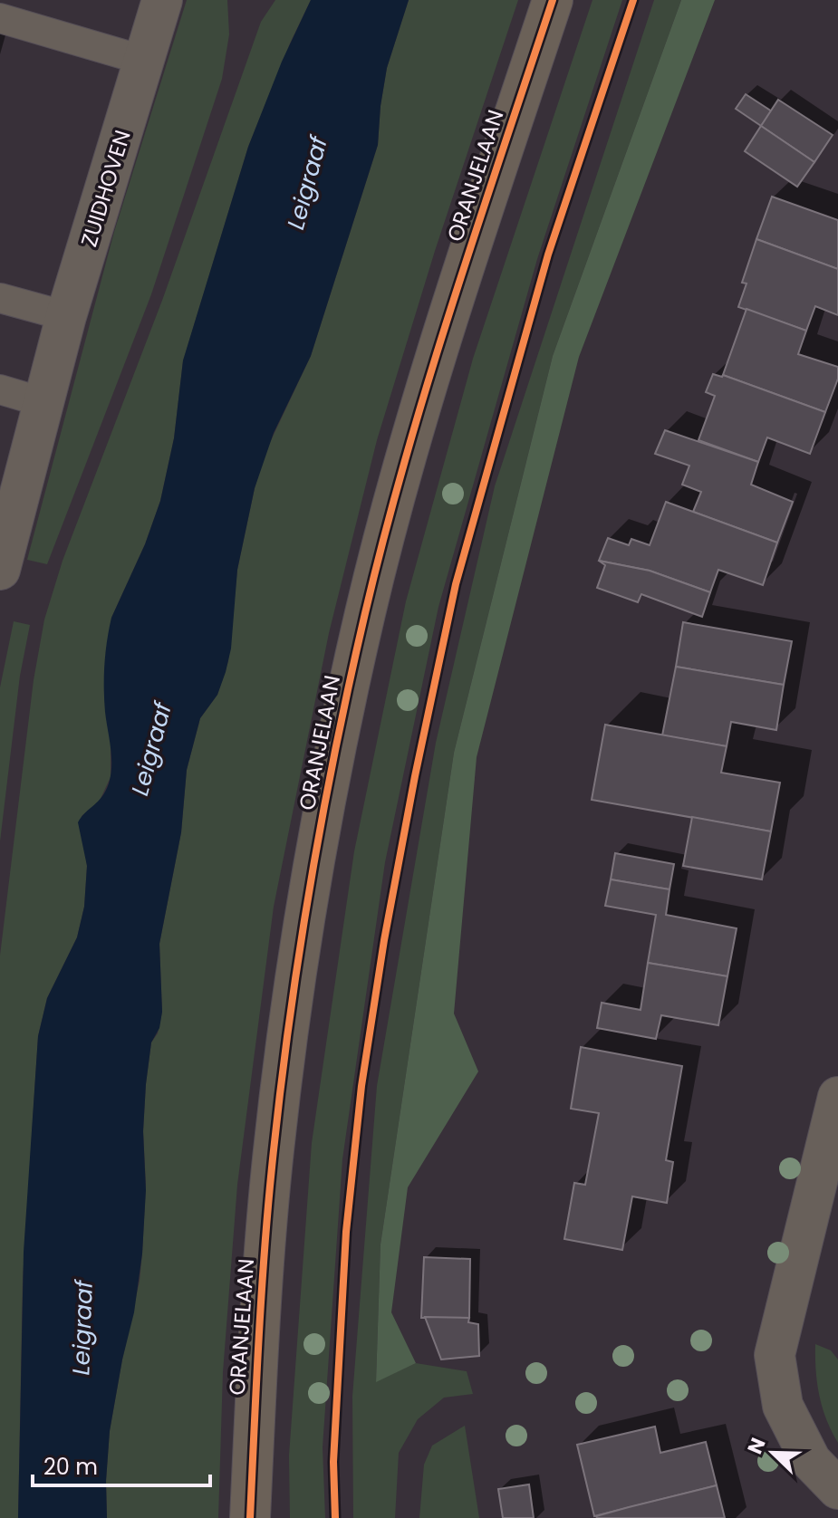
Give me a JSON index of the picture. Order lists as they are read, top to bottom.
{
  "streets": {
    "street": ["ORANJELAAN", "ZUIDHOVEN"]
  },
  "water": ["Leigraaf"],
  "scale_bar": "20 m",
  "north": "top left"
}
